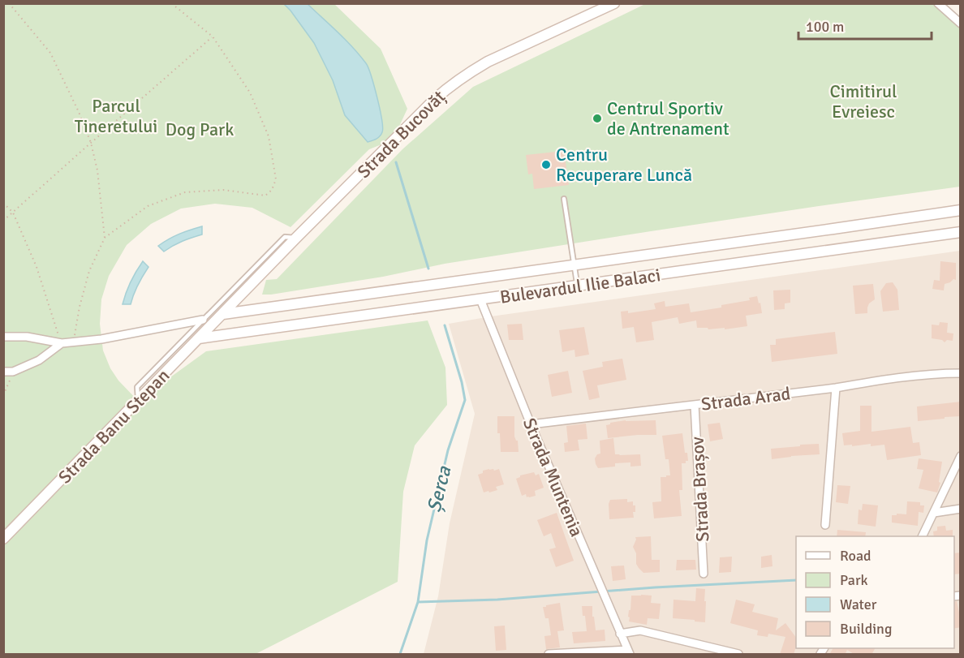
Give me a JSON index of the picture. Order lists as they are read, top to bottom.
{
  "streets": {
    "main road": ["Strada Bucovăț", "Bulevardul Ilie Balaci", "Strada Banu Stepan"],
    "street": ["Strada Arad", "Strada Muntenia", "Strada Brașov"]
  },
  "crossings": [
    ["Strada Bucovăț", "Bulevardul Ilie Balaci"],
    ["Strada Bucovăț", "Strada Banu Stepan"],
    ["Bulevardul Ilie Balaci", "Strada Banu Stepan"],
    ["Bulevardul Ilie Balaci", "Strada Muntenia"],
    ["Strada Arad", "Strada Muntenia"],
    ["Strada Arad", "Strada Brașov"]
  ],
  "water": ["Șerca"],
  "parks": ["Cimitirul Evreiesc", "Parcul Tineretului", "Dog Park"],
  "places": ["Centrul Sportiv de Antrenament", "Centru Recuperare Luncă"],
  "legend": [
    "Road",
    "Park",
    "Water",
    "Building"
  ],
  "scale_bar": "100 m"
}
